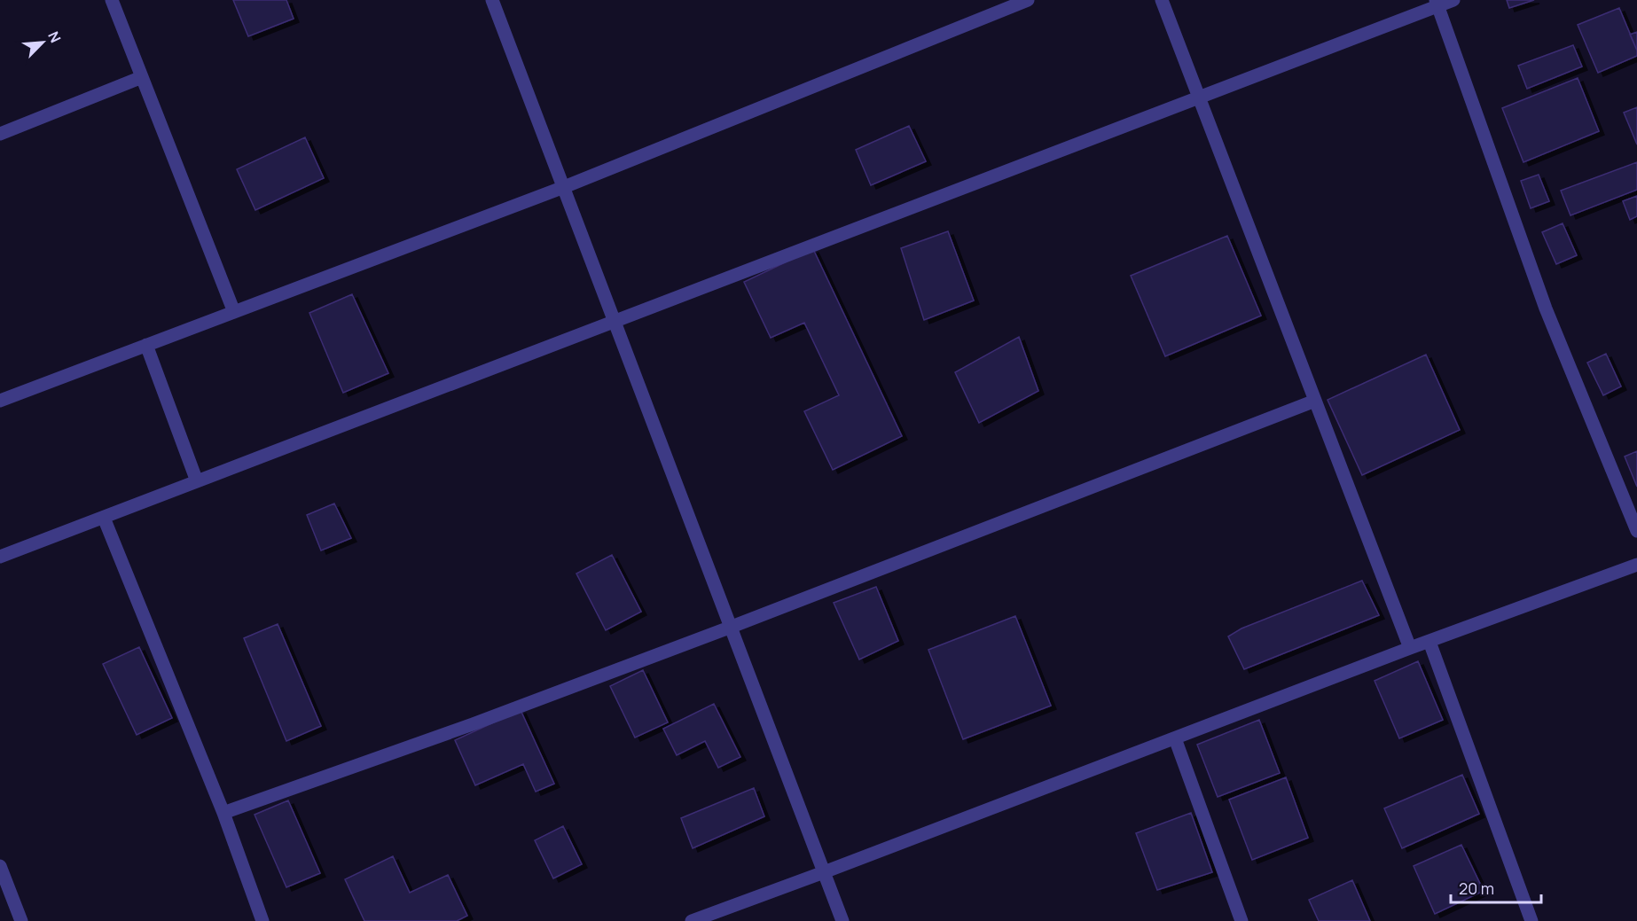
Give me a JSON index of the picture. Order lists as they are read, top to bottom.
{
  "scale_bar": "20 m",
  "north": "top right"
}
